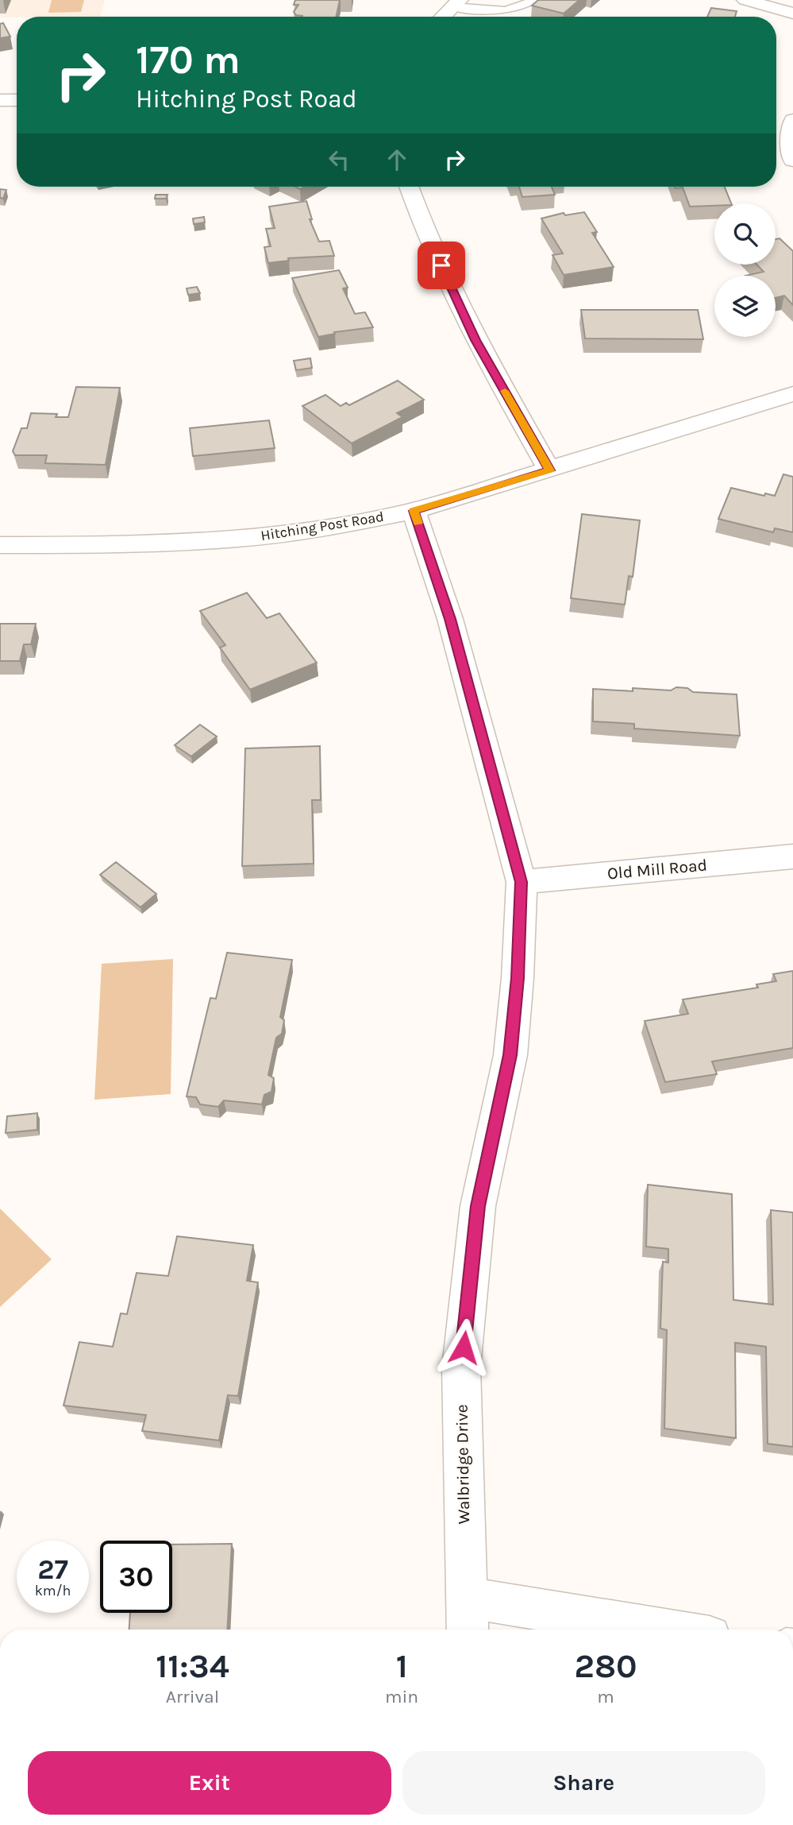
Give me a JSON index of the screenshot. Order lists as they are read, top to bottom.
{
  "streets": {
    "street": ["Hitching Post Road", "Old Mill Road", "Walbridge Drive"]
  },
  "crossings": [
    ["Hitching Post Road", "Walbridge Drive"],
    ["Old Mill Road", "Walbridge Drive"]
  ],
  "page": {
    "turn": ["170 m", "Hitching Post Road"],
    "speed": "27 km/h",
    "limit": "30",
    "eta": [
      "11:34",
      "Arrival",
      "1",
      "min",
      "280",
      "m"
    ],
    "buttons": ["Exit", "Share"]
  }
}
